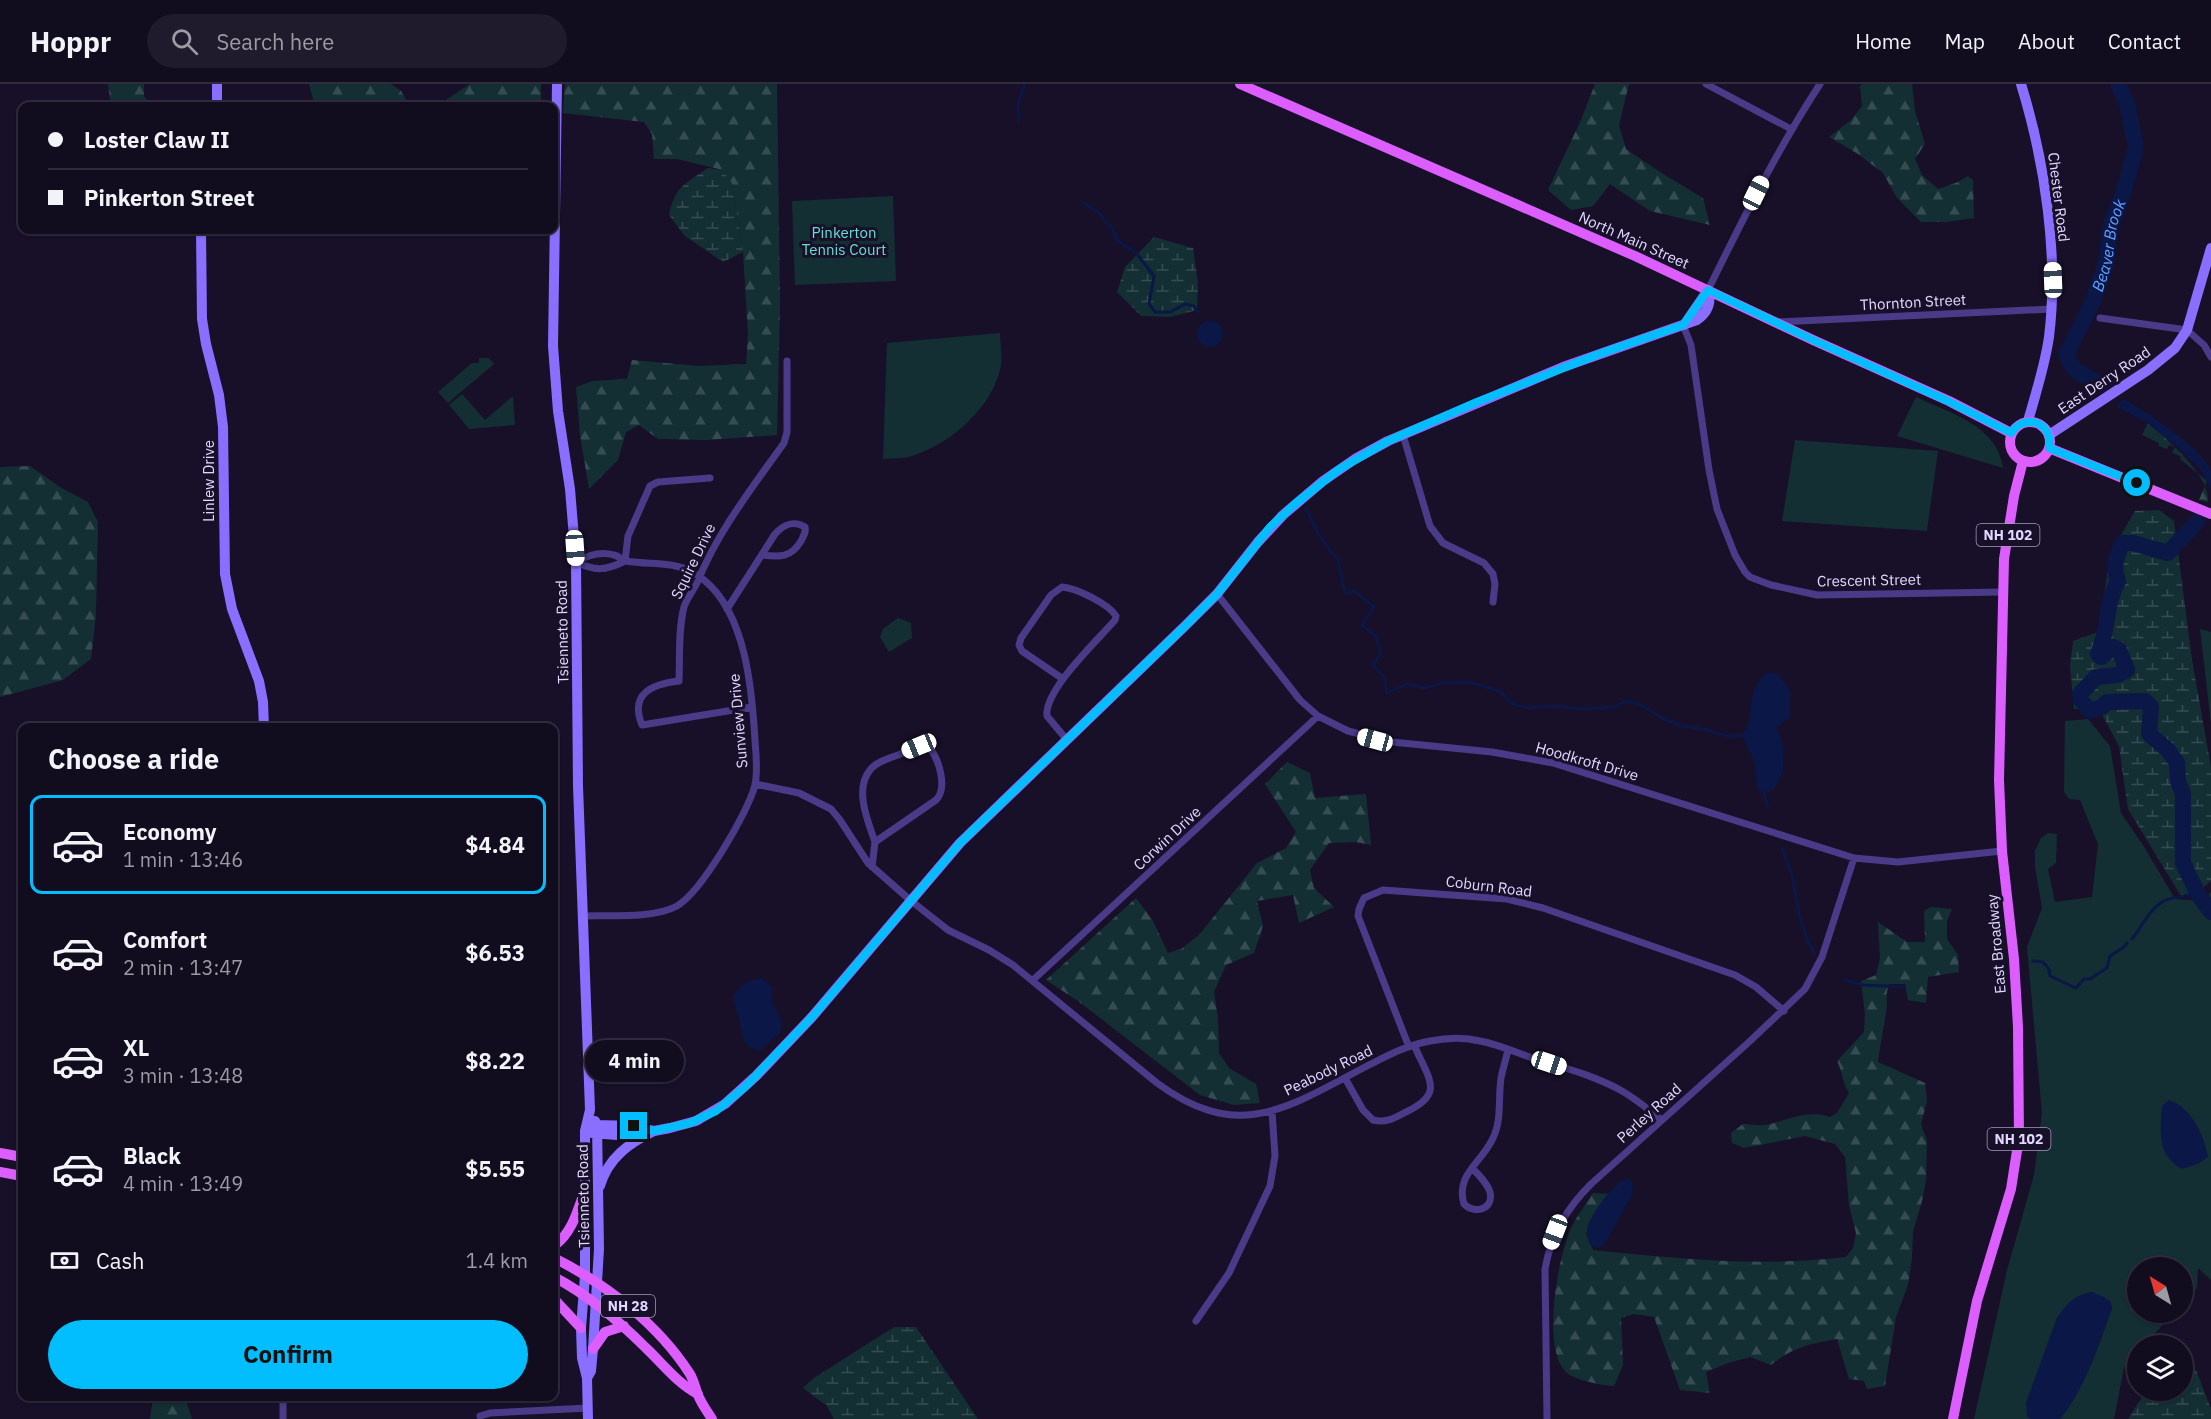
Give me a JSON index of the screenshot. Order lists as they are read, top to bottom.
{
  "streets": {
    "main road": [
      "North Main Street",
      "NH 102",
      "East Broadway",
      "NH 28"
    ],
    "street": [
      "Chester Road",
      "Thornton Street",
      "East Derry Road",
      "Linlew Drive",
      "Squire Drive",
      "Crescent Street",
      "Tsienneto Road",
      "Sunview Drive",
      "Hoodkroft Drive",
      "Corwin Drive",
      "Coburn Road",
      "Peabody Road",
      "Perley Road"
    ]
  },
  "crossings": [
    ["Chester Road", "North Main Street"],
    ["Chester Road", "Thornton Street"],
    ["Chester Road", "East Derry Road"],
    ["Chester Road", "East Broadway"],
    ["North Main Street", "Thornton Street"],
    ["North Main Street", "East Derry Road"],
    ["North Main Street", "East Broadway"],
    ["East Derry Road", "East Broadway"],
    ["Squire Drive", "Sunview Drive"],
    ["Crescent Street", "East Broadway"],
    ["Tsienneto Road", "Sunview Drive"],
    ["Tsienneto Road", "NH 28"],
    ["Sunview Drive", "Peabody Road"],
    ["Hoodkroft Drive", "Corwin Drive"],
    ["Hoodkroft Drive", "East Broadway"],
    ["Hoodkroft Drive", "Perley Road"],
    ["Corwin Drive", "Peabody Road"],
    ["Coburn Road", "Peabody Road"],
    ["Coburn Road", "Perley Road"],
    ["Peabody Road", "Perley Road"]
  ],
  "water": ["Beaver Brook"],
  "parks": ["Pinkerton Tennis Court"],
  "north": "top left",
  "page": {
    "header": "Hoppr",
    "search": "Search here",
    "nav": [
      "Home",
      "Map",
      "About",
      "Contact"
    ],
    "banner": ["Loster Claw II", "Pinkerton Street"],
    "heading": "Choose a ride",
    "list": [
      {
        "name": "Economy",
        "note": "1 min · 13:46",
        "value": "$4.84"
      },
      {
        "name": "Comfort",
        "note": "2 min · 13:47",
        "value": "$6.53"
      },
      {
        "name": "XL",
        "note": "3 min · 13:48",
        "value": "$8.22"
      },
      {
        "name": "Black",
        "note": "4 min · 13:49",
        "value": "$5.55"
      }
    ],
    "bubble": "4 min",
    "pay": ["Cash", "1.4 km"],
    "buttons": "Confirm"
  }
}
